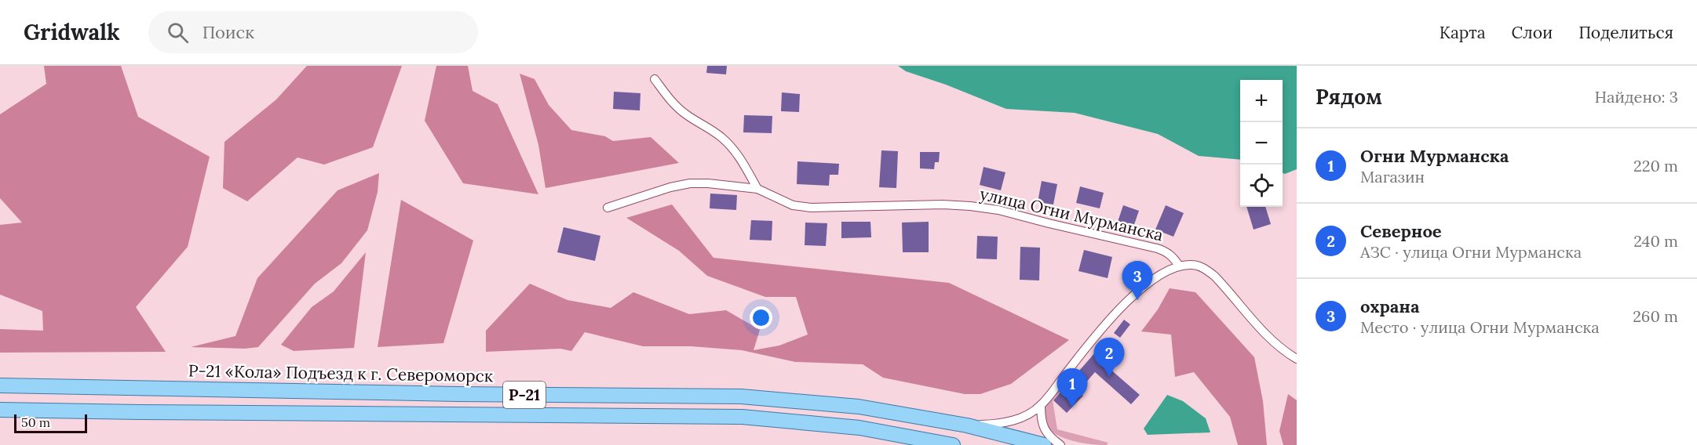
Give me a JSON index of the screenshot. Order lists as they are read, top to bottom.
{
  "streets": {
    "main road": ["Р-21 «Кола» Подъезд к г. Североморск", "Р-21"],
    "street": ["улица Огни Мурманска"]
  },
  "scale_bar": "50 m",
  "page": {
    "header": "Gridwalk",
    "search": "Поиск",
    "nav": ["Карта", "Слои", "Поделиться"],
    "heading": ["Рядом", "Найдено: 3"],
    "map_buttons": ["+", "−"],
    "list": [
      {
        "mark": "1",
        "name": "Огни Мурманска",
        "note": "Магазин",
        "value": "220 m"
      },
      {
        "mark": "2",
        "name": "Северное",
        "note": "АЗС · улица Огни Мурманска",
        "value": "240 m"
      },
      {
        "mark": "3",
        "name": "охрана",
        "note": "Место · улица Огни Мурманска",
        "value": "260 m"
      }
    ],
    "pins": ["3", "2", "1"],
    "scale": "50 m"
  }
}
